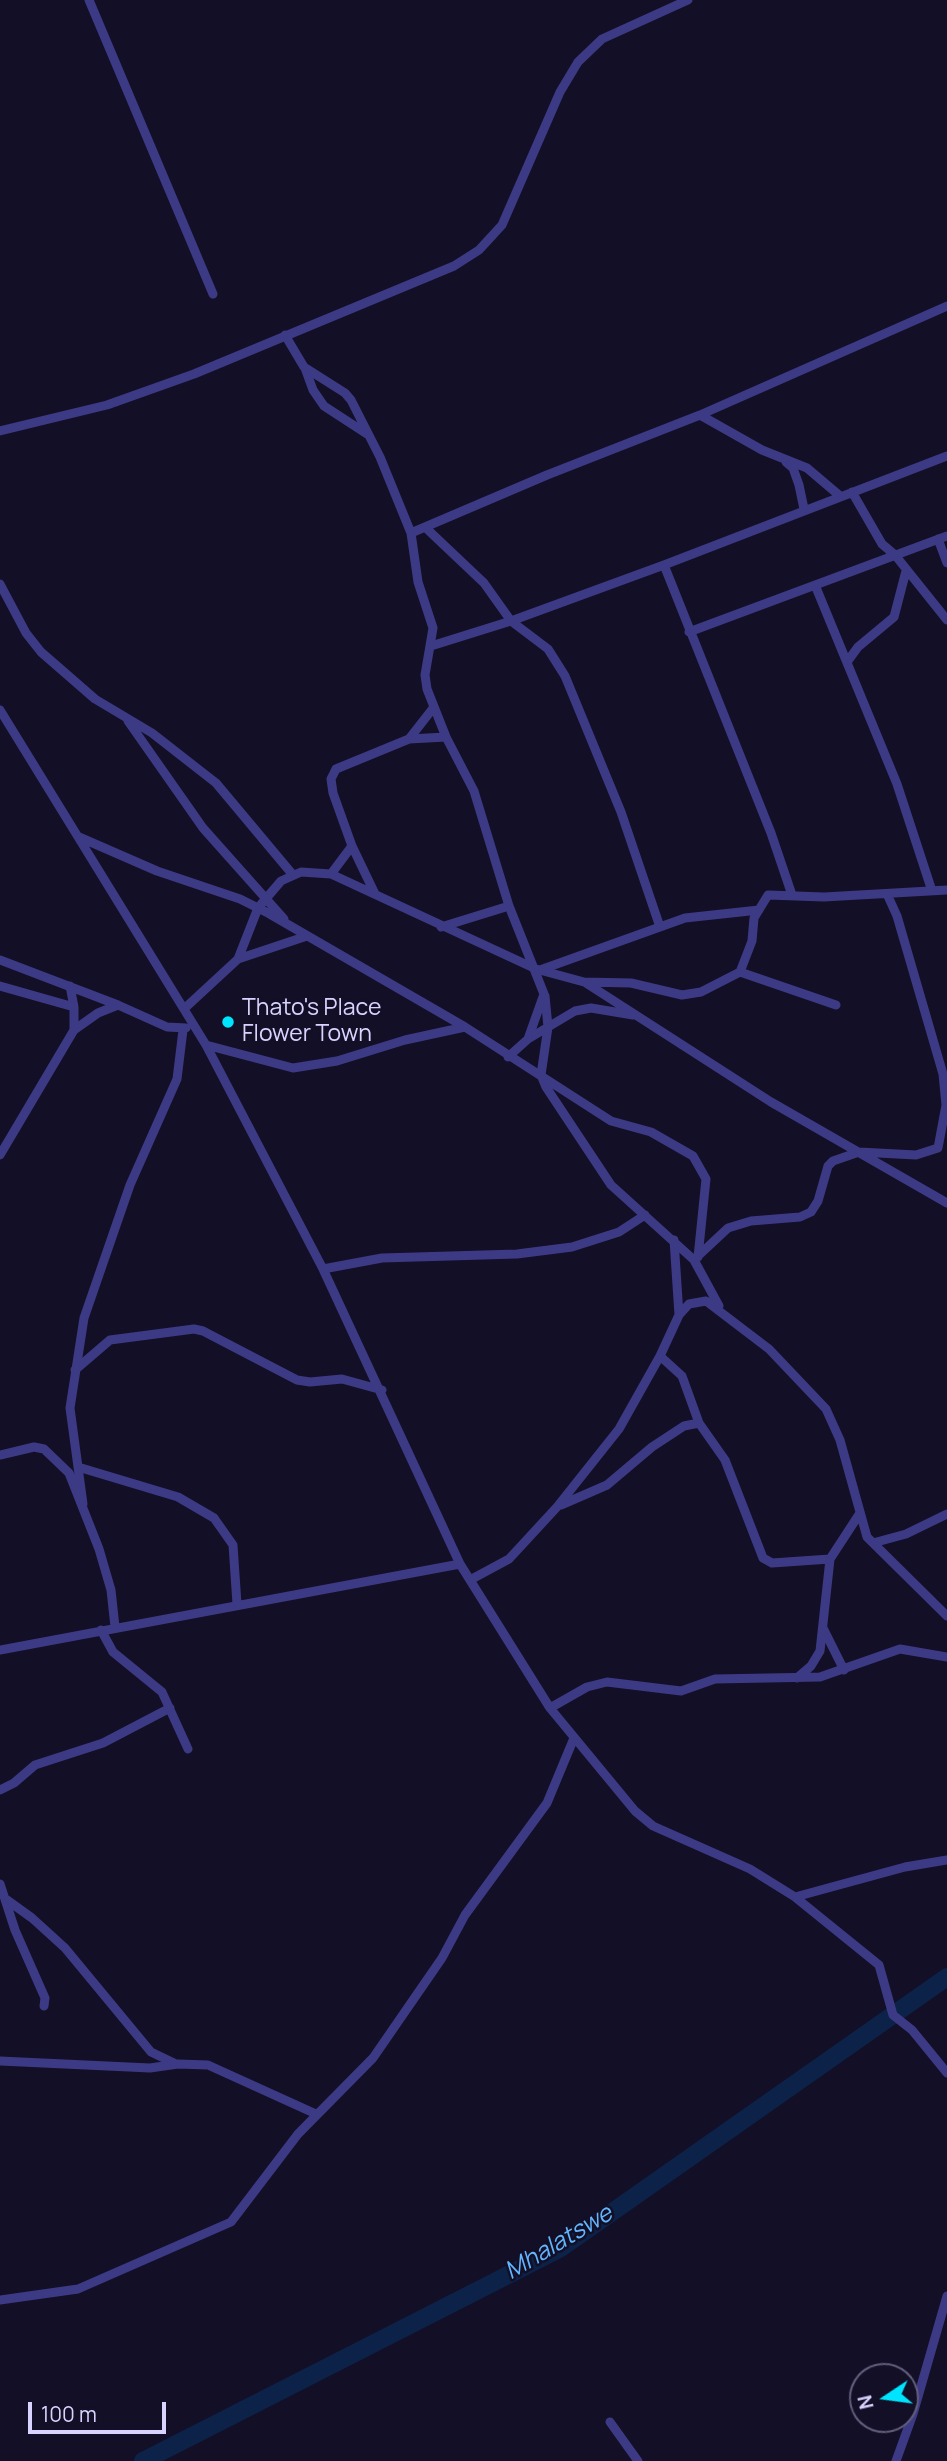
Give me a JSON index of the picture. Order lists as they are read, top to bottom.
{
  "water": ["Mhalatswe"],
  "places": ["Thato's Place Flower Town"],
  "scale_bar": "100 m",
  "north": "left"
}
